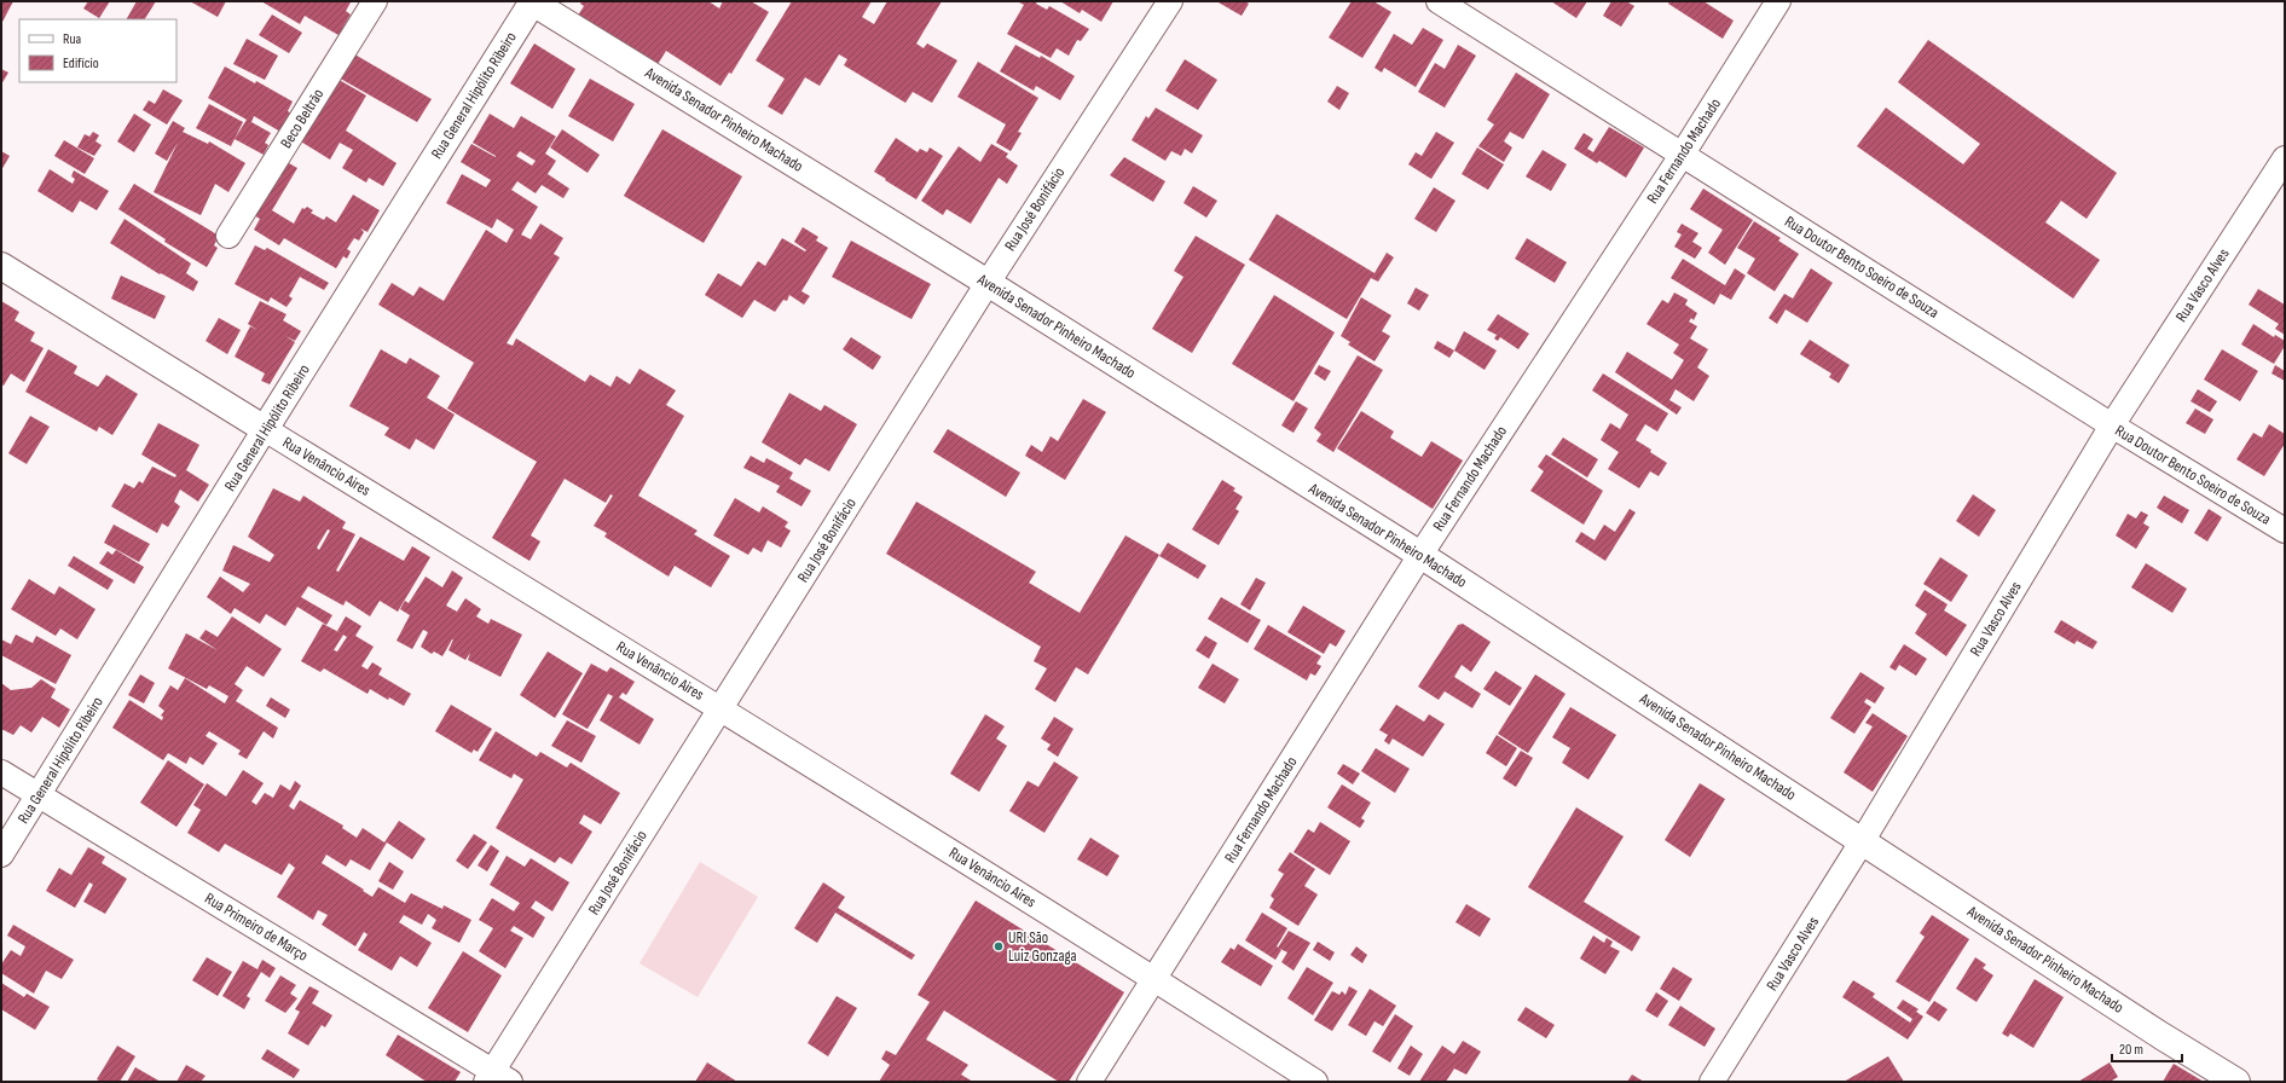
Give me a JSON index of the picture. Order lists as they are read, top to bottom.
{
  "streets": {
    "main road": ["Rua General Hipólito Ribeiro", "Avenida Senador Pinheiro Machado", "Rua Venâncio Aires"],
    "street": [
      "Beco Beltrão",
      "Rua Fernando Machado",
      "Rua José Bonifácio",
      "Rua Doutor Bento Soeiro de Souza",
      "Rua Vasco Alves",
      "Rua Primeiro de Março"
    ]
  },
  "crossings": [
    ["Rua General Hipólito Ribeiro", "Avenida Senador Pinheiro Machado"],
    ["Rua General Hipólito Ribeiro", "Rua Venâncio Aires"],
    ["Rua General Hipólito Ribeiro", "Rua Primeiro de Março"],
    ["Avenida Senador Pinheiro Machado", "Rua Fernando Machado"],
    ["Avenida Senador Pinheiro Machado", "Rua José Bonifácio"],
    ["Avenida Senador Pinheiro Machado", "Rua Vasco Alves"],
    ["Rua Fernando Machado", "Rua Doutor Bento Soeiro de Souza"],
    ["Rua Fernando Machado", "Rua Venâncio Aires"],
    ["Rua José Bonifácio", "Rua Venâncio Aires"],
    ["Rua José Bonifácio", "Rua Primeiro de Março"],
    ["Rua Doutor Bento Soeiro de Souza", "Rua Vasco Alves"]
  ],
  "places": ["URI São Luiz Gonzaga"],
  "legend": ["Rua", "Edifício"],
  "scale_bar": "20 m"
}
